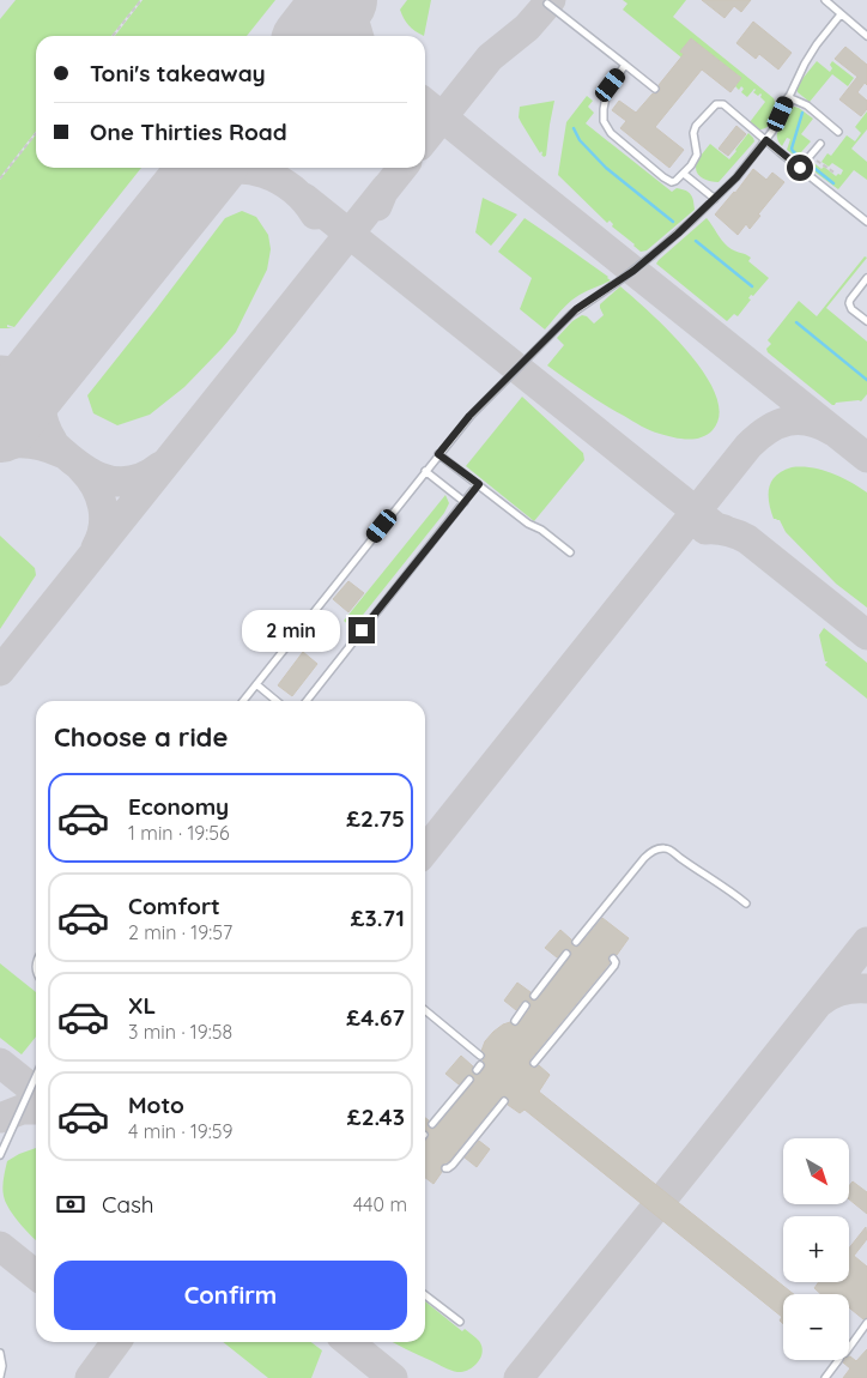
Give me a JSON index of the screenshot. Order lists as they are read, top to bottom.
{
  "north": "bottom right",
  "page": {
    "banner": ["Toni's takeaway", "One Thirties Road"],
    "bubble": "2 min",
    "heading": "Choose a ride",
    "list": [
      {
        "name": "Economy",
        "note": "1 min · 19:56",
        "value": "£2.75"
      },
      {
        "name": "Comfort",
        "note": "2 min · 19:57",
        "value": "£3.71"
      },
      {
        "name": "XL",
        "note": "3 min · 19:58",
        "value": "£4.67"
      },
      {
        "name": "Moto",
        "note": "4 min · 19:59",
        "value": "£2.43"
      }
    ],
    "map_buttons": ["+", "−"],
    "pay": ["Cash", "440 m"],
    "buttons": "Confirm"
  }
}
